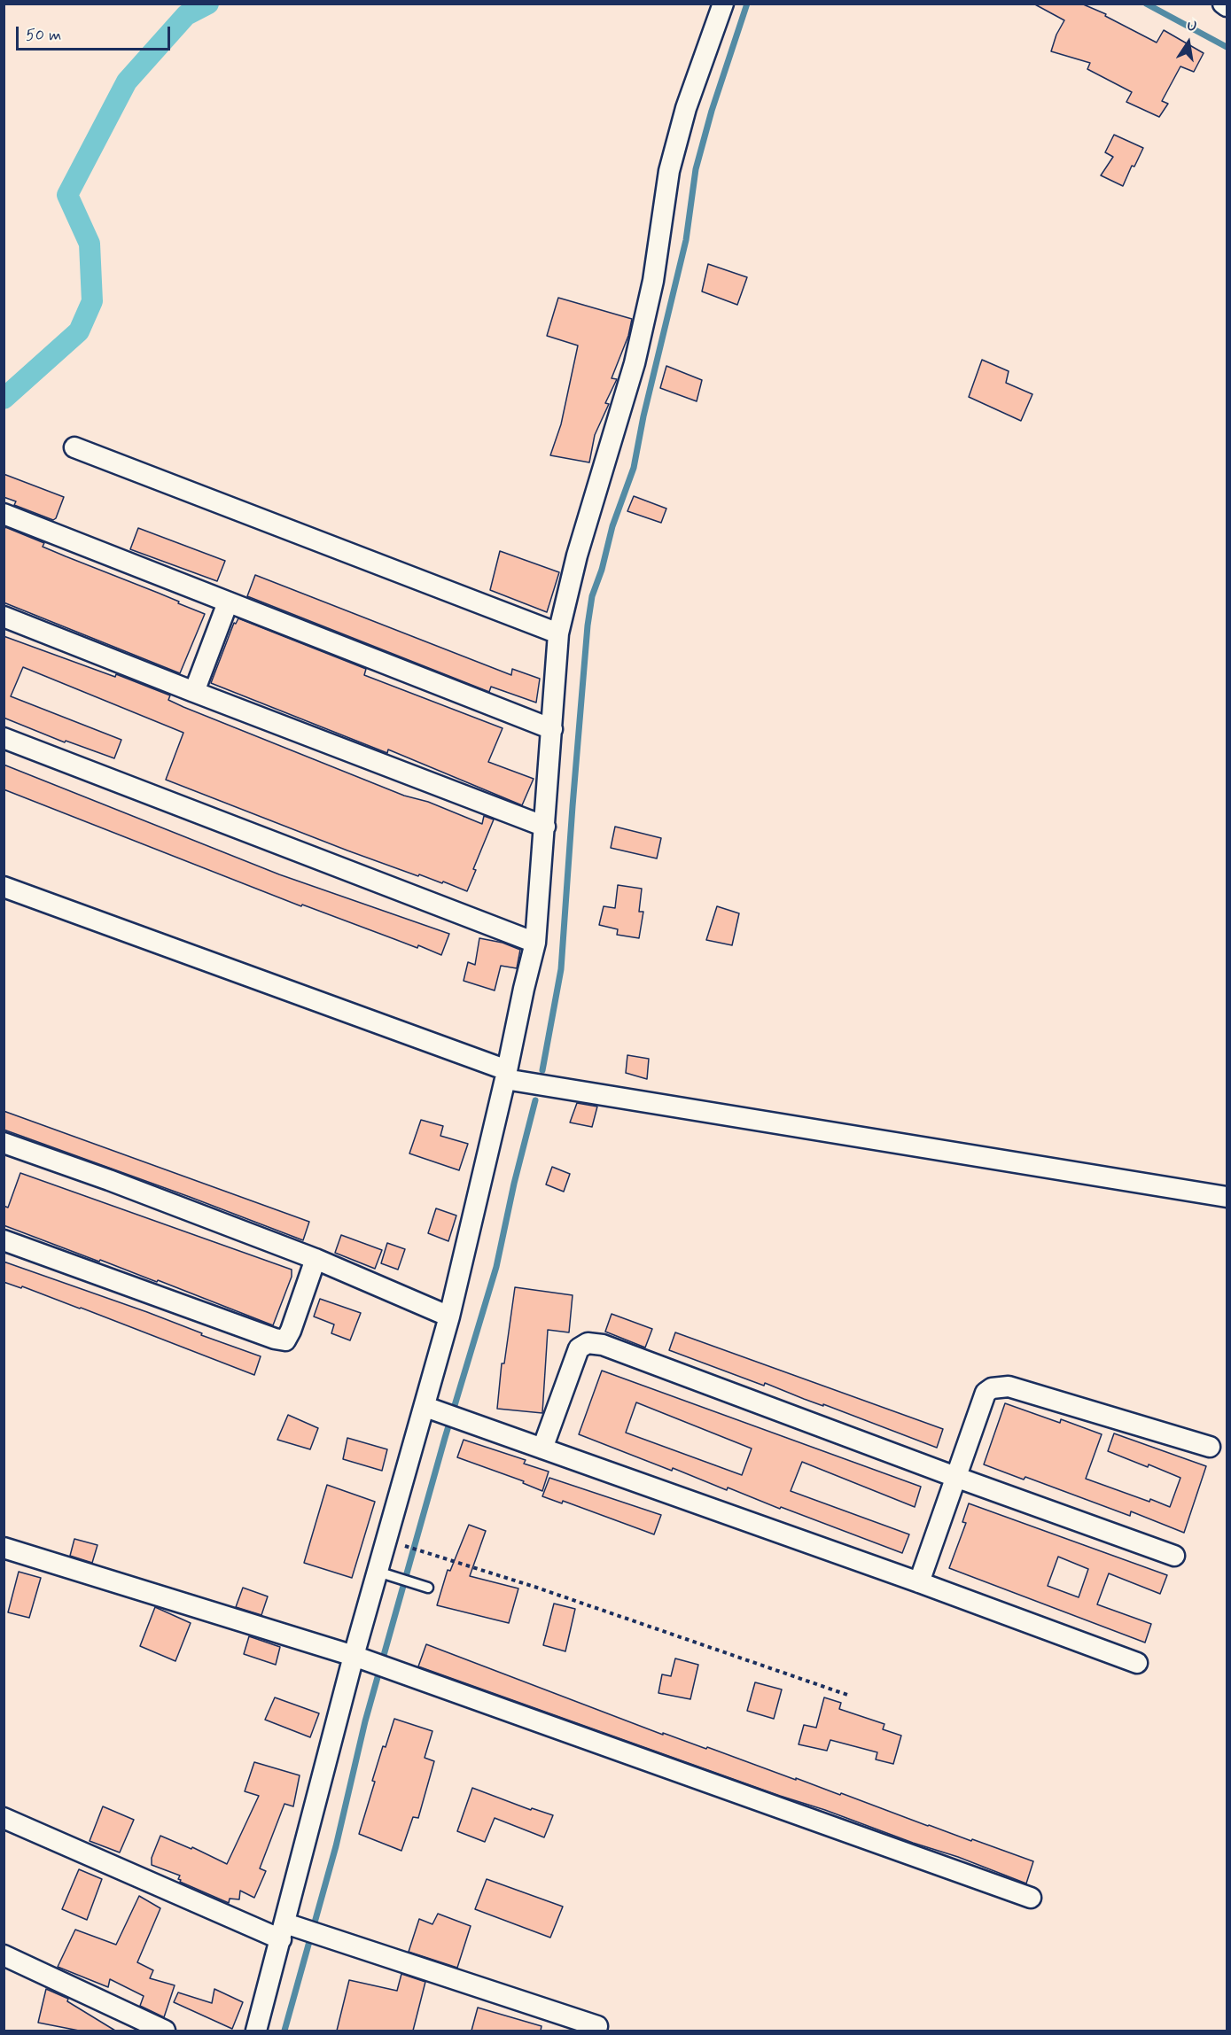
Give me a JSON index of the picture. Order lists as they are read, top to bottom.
{
  "scale_bar": "50 m",
  "north": "top"
}
